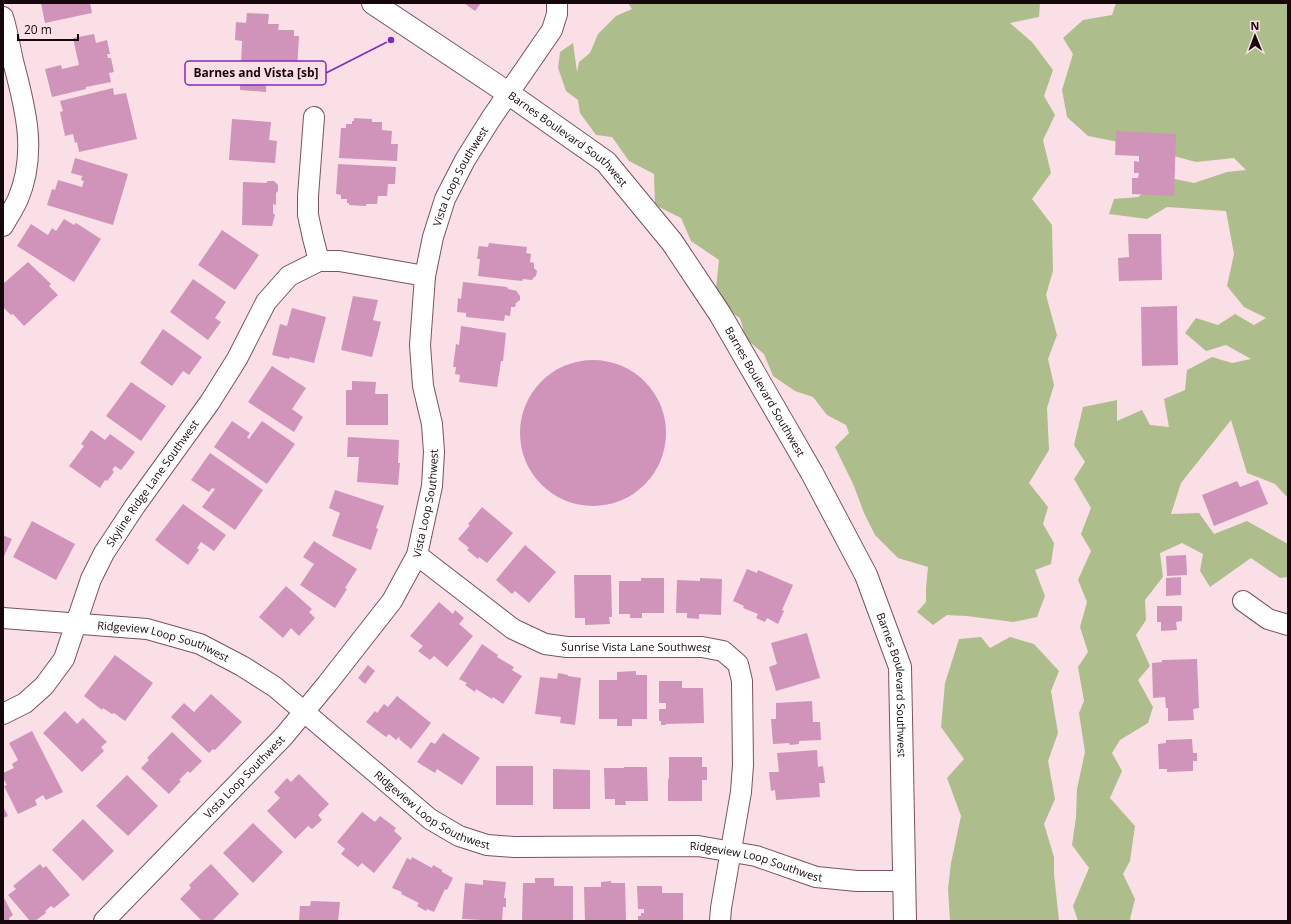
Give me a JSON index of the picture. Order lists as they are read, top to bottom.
{
  "streets": {
    "street": [
      "Barnes Boulevard Southwest",
      "Vista Loop Southwest",
      "Skyline Ridge Lane Southwest",
      "Ridgeview Loop Southwest",
      "Sunrise Vista Lane Southwest"
    ]
  },
  "crossings": [
    ["Barnes Boulevard Southwest", "Vista Loop Southwest"],
    ["Barnes Boulevard Southwest", "Ridgeview Loop Southwest"],
    ["Vista Loop Southwest", "Skyline Ridge Lane Southwest"],
    ["Vista Loop Southwest", "Ridgeview Loop Southwest"],
    ["Vista Loop Southwest", "Sunrise Vista Lane Southwest"],
    ["Skyline Ridge Lane Southwest", "Ridgeview Loop Southwest"],
    ["Ridgeview Loop Southwest", "Sunrise Vista Lane Southwest"]
  ],
  "places": ["Barnes and Vista [sb]"],
  "scale_bar": "20 m",
  "north": "top"
}
